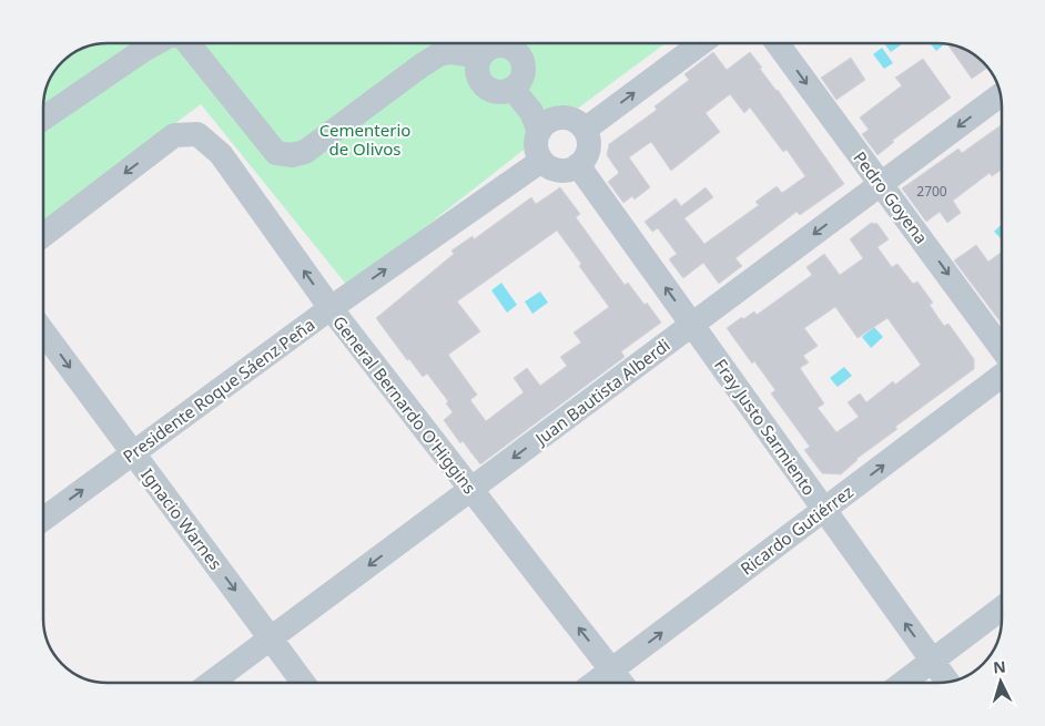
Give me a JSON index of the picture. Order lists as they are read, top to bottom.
{
  "streets": {
    "street": [
      "Pedro Goyena",
      "Presidente Roque Sáenz Peña",
      "Juan Bautista Alberdi",
      "General Bernardo O'Higgins",
      "Fray Justo Sarmiento",
      "Ignacio Warnes",
      "Ricardo Gutiérrez"
    ]
  },
  "crossings": [
    ["Pedro Goyena", "Juan Bautista Alberdi"],
    ["Presidente Roque Sáenz Peña", "General Bernardo O'Higgins"],
    ["Presidente Roque Sáenz Peña", "Fray Justo Sarmiento"],
    ["Presidente Roque Sáenz Peña", "Ignacio Warnes"],
    ["Juan Bautista Alberdi", "General Bernardo O'Higgins"],
    ["Juan Bautista Alberdi", "Fray Justo Sarmiento"],
    ["Juan Bautista Alberdi", "Ignacio Warnes"],
    ["General Bernardo O'Higgins", "Ricardo Gutiérrez"],
    ["Fray Justo Sarmiento", "Ricardo Gutiérrez"]
  ],
  "one_way": [
    "Pedro Goyena",
    "Presidente Roque Sáenz Peña",
    "Juan Bautista Alberdi",
    "Fray Justo Sarmiento",
    "Ignacio Warnes",
    "Ricardo Gutiérrez"
  ],
  "parks": ["Cementerio de Olivos"],
  "house_numbers": ["2700"],
  "north": "top"
}
